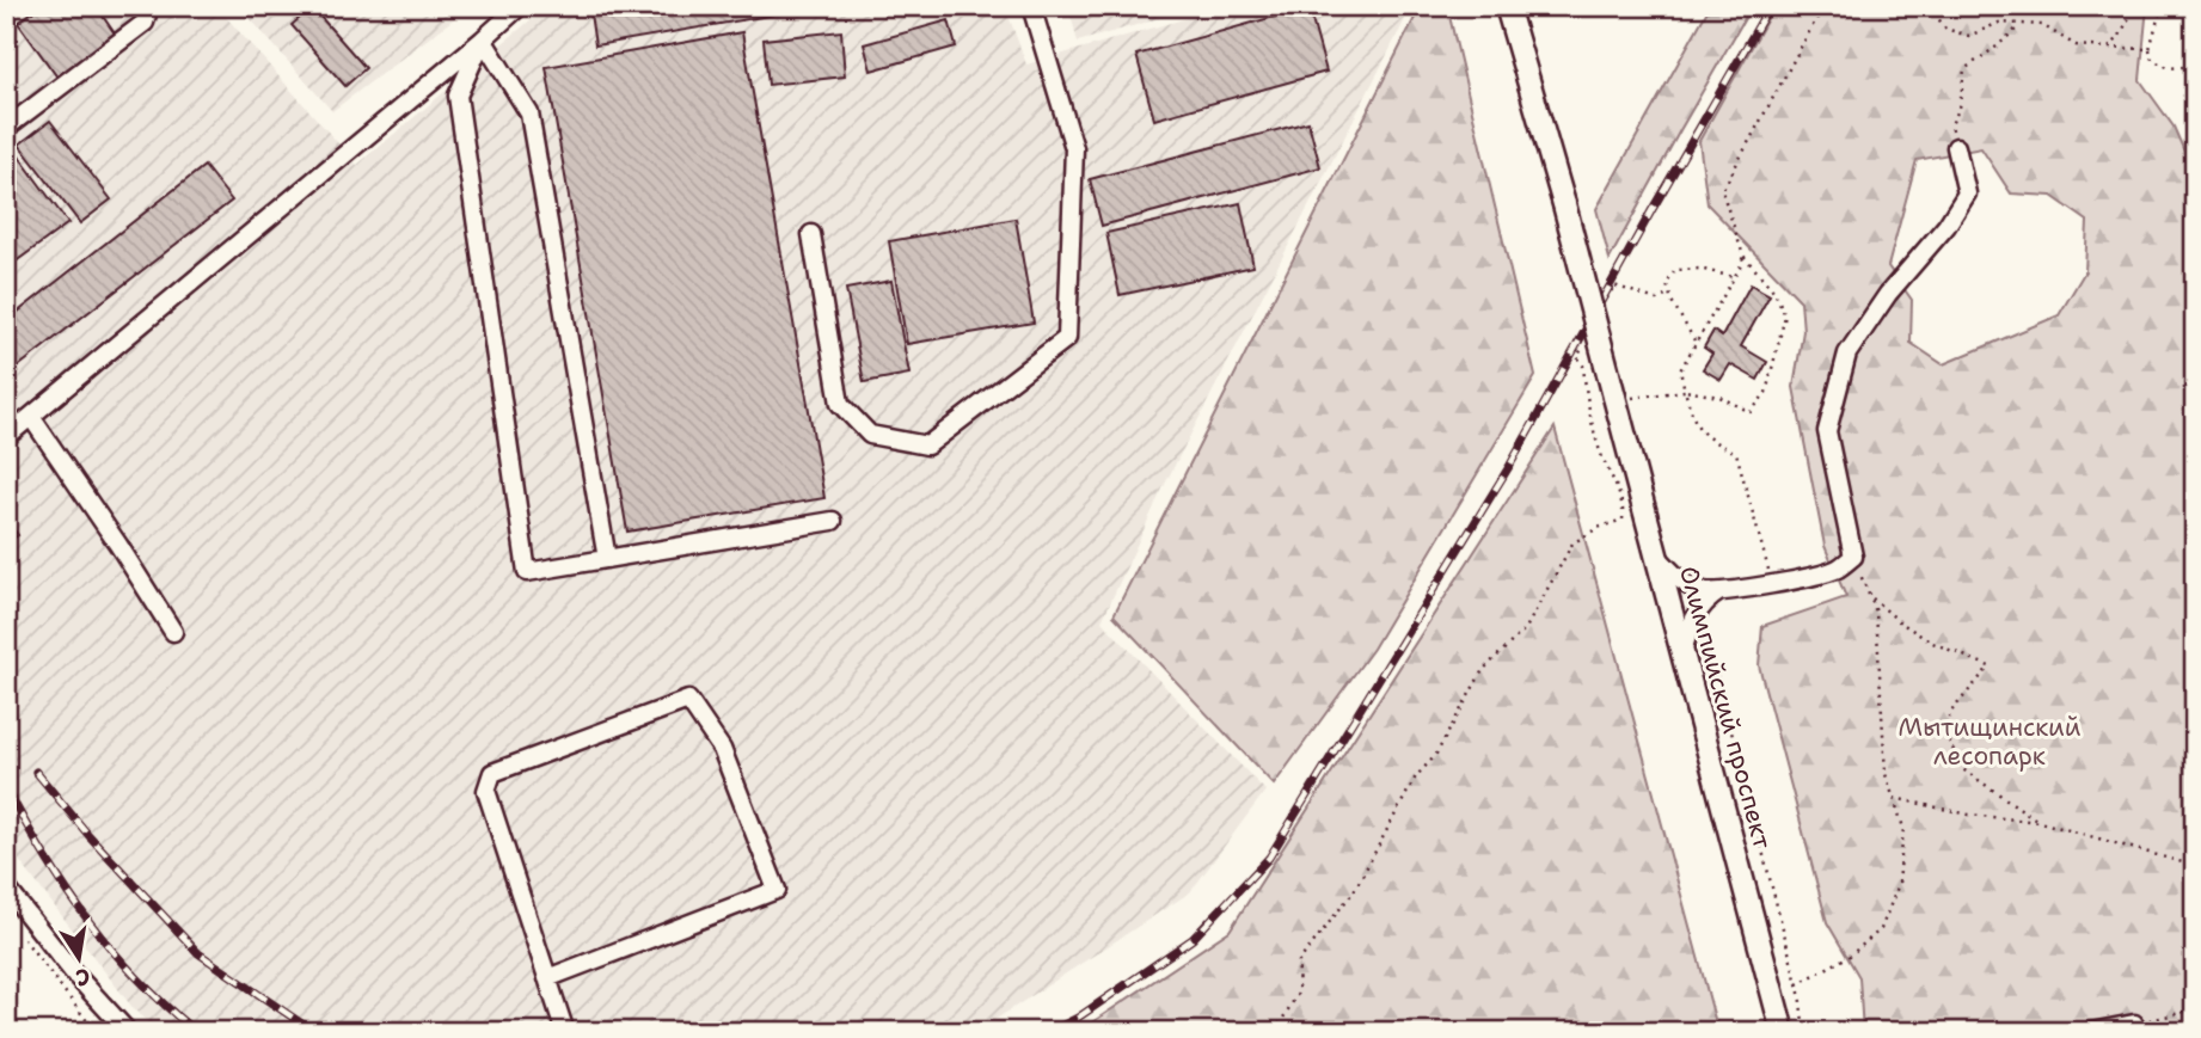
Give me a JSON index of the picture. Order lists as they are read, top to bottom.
{
  "streets": {
    "main road": ["Олимпийский проспект"]
  },
  "parks": ["Мытищинский лесопарк"],
  "north": "bottom"
}
